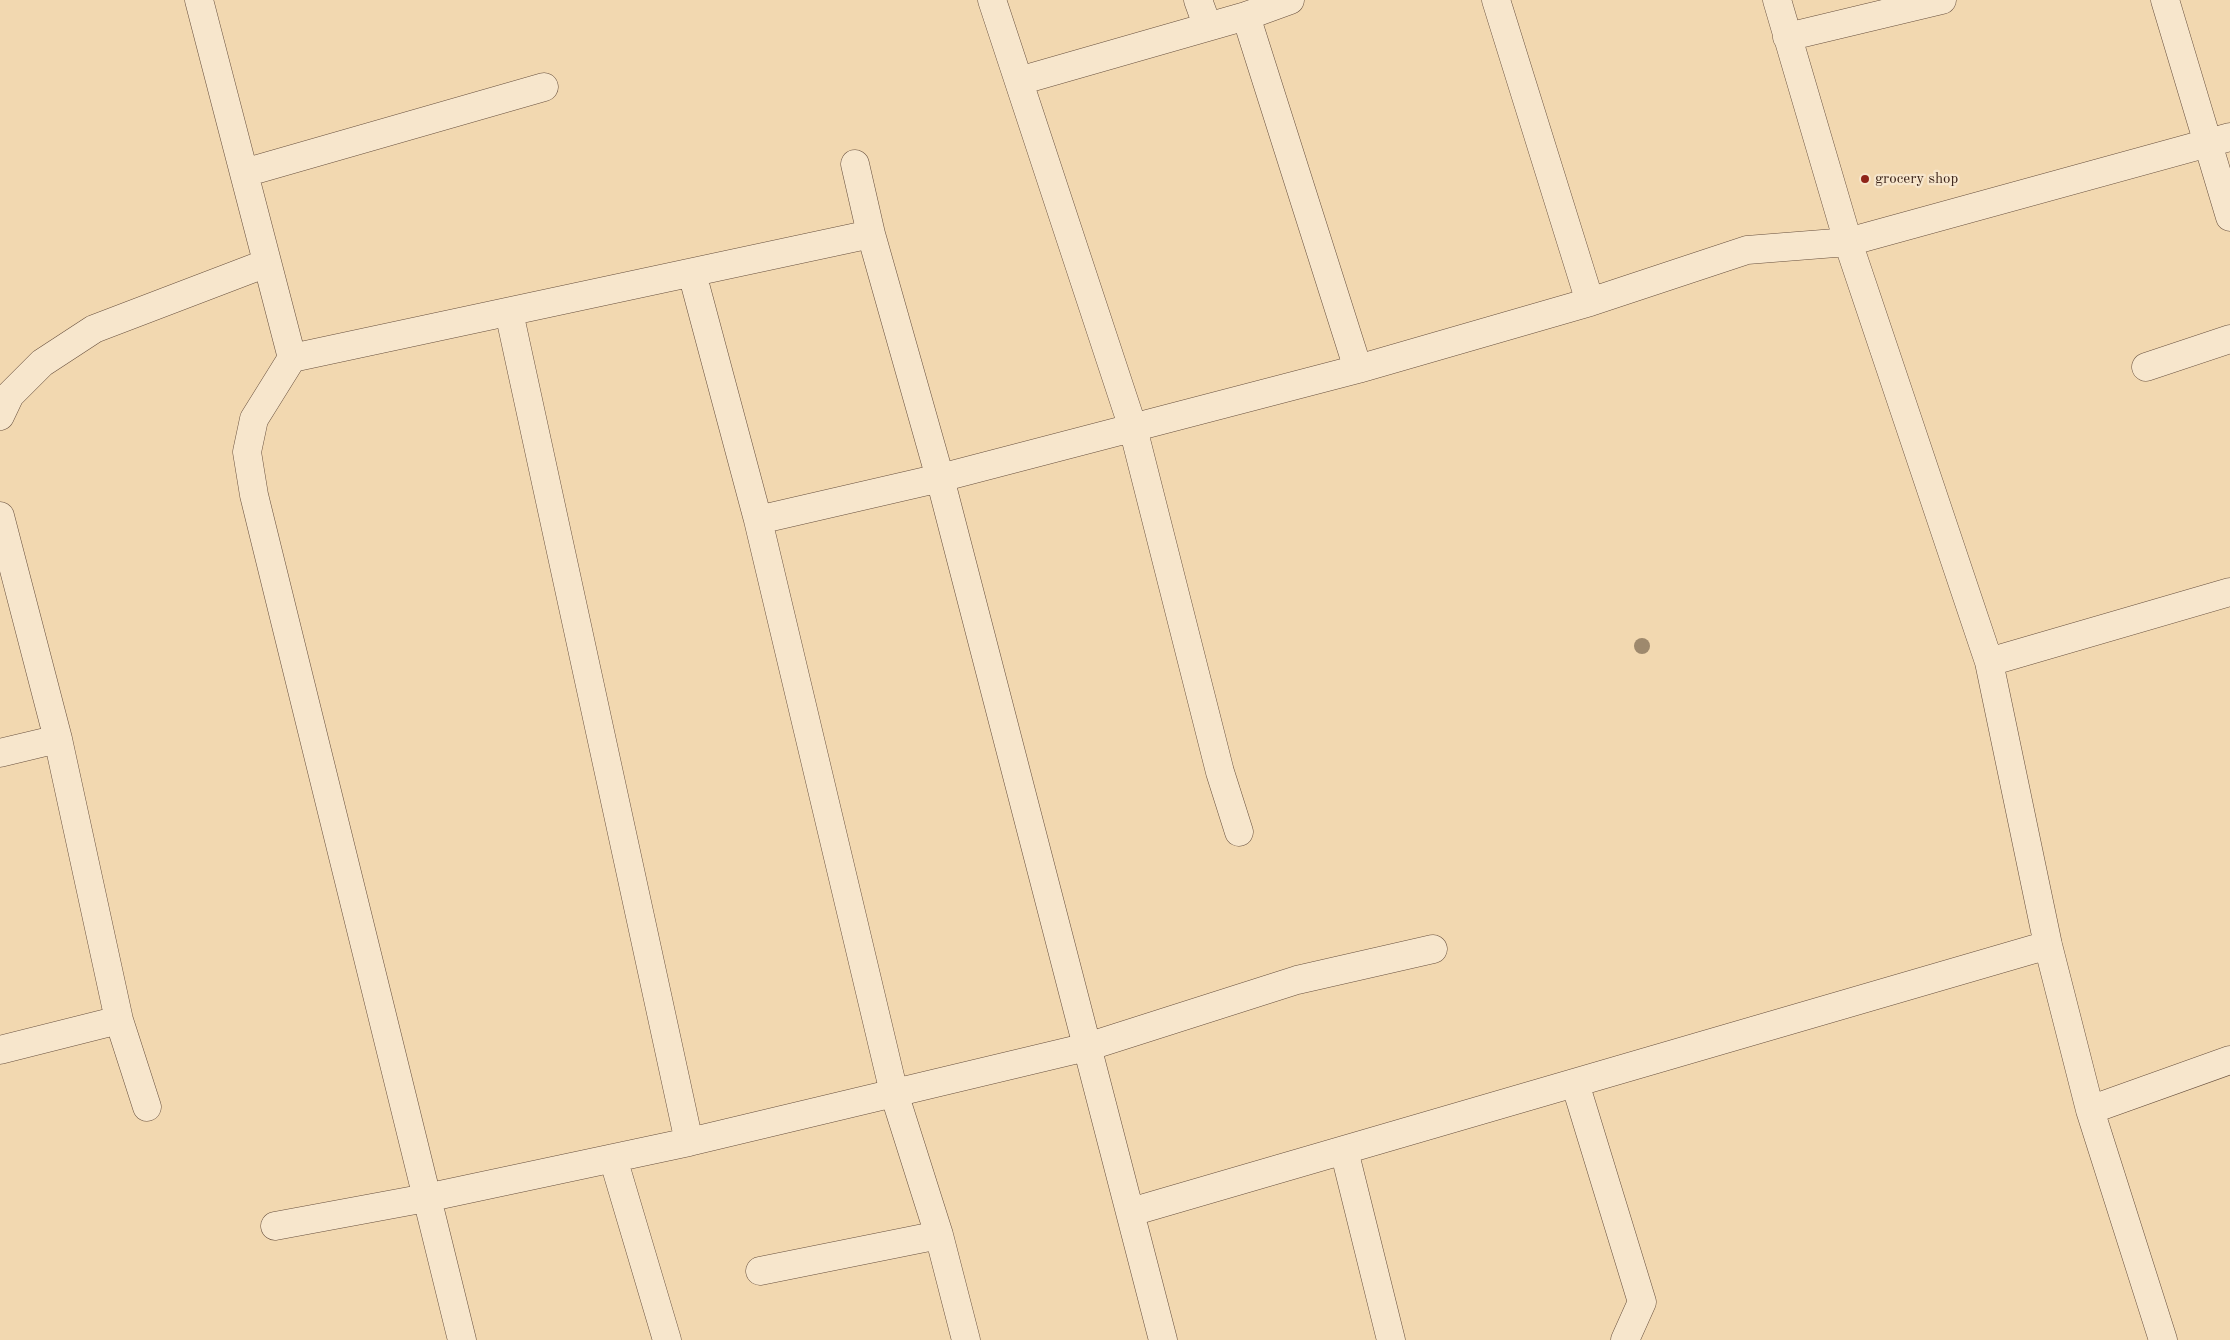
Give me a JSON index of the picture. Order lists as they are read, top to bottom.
{
  "places": ["grocery shop"]
}
